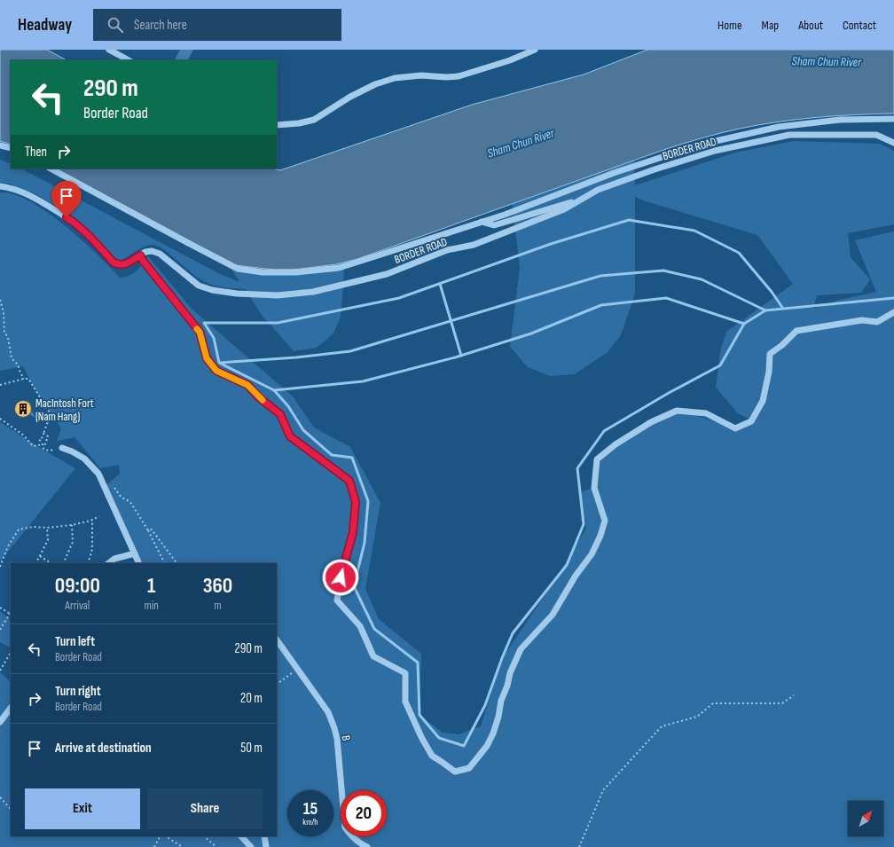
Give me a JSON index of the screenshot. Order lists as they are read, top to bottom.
{
  "streets": {
    "lane": ["BORDER ROAD", "B"]
  },
  "water": ["Sham Chun River"],
  "places": {
    "building": ["MacIntosh Fort (Nam Hang)"]
  },
  "north": "top right",
  "page": {
    "header": "Headway",
    "search": "Search here",
    "nav": [
      "Home",
      "Map",
      "About",
      "Contact"
    ],
    "turn": ["290 m", "Border Road"],
    "then": "Then",
    "eta": [
      "09:00",
      "Arrival",
      "1",
      "min",
      "360",
      "m"
    ],
    "list": [
      {
        "name": "Turn left",
        "note": "Border Road",
        "value": "290 m"
      },
      {
        "name": "Turn right",
        "note": "Border Road",
        "value": "20 m"
      },
      {
        "name": "Arrive at destination",
        "value": "50 m"
      }
    ],
    "buttons": ["Exit", "Share"],
    "speed": "15 km/h",
    "limit": "20"
  }
}
